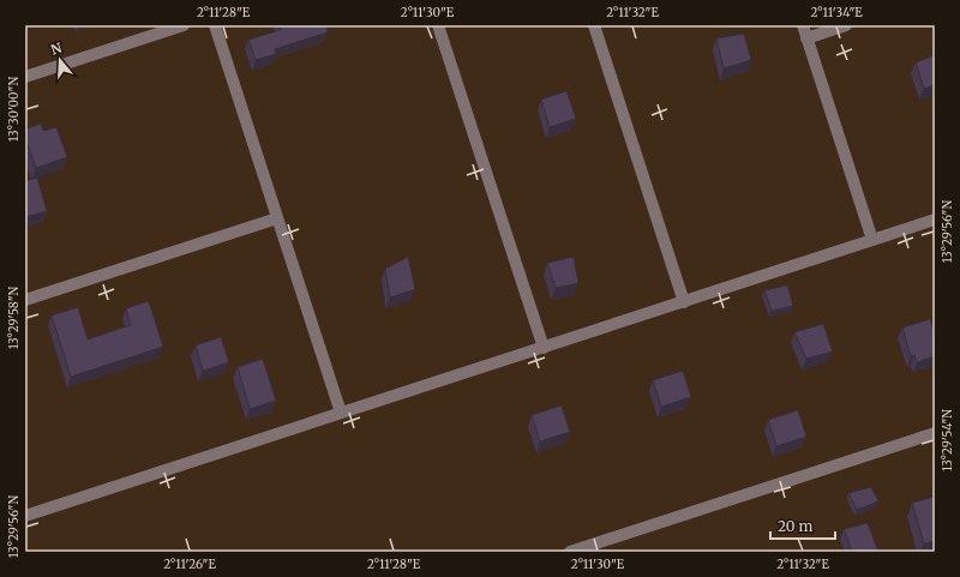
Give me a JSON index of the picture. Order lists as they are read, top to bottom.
{
  "scale_bar": "20 m",
  "north": "top",
  "coordinates": [
    "2°11'28\"E",
    "2°11'30\"E",
    "2°11'32\"E",
    "2°11'34\"E",
    "13°30'00\"N",
    "13°29'56\"N",
    "13°29'58\"N",
    "13°29'54\"N",
    "2°11'26\"E"
  ]
}
